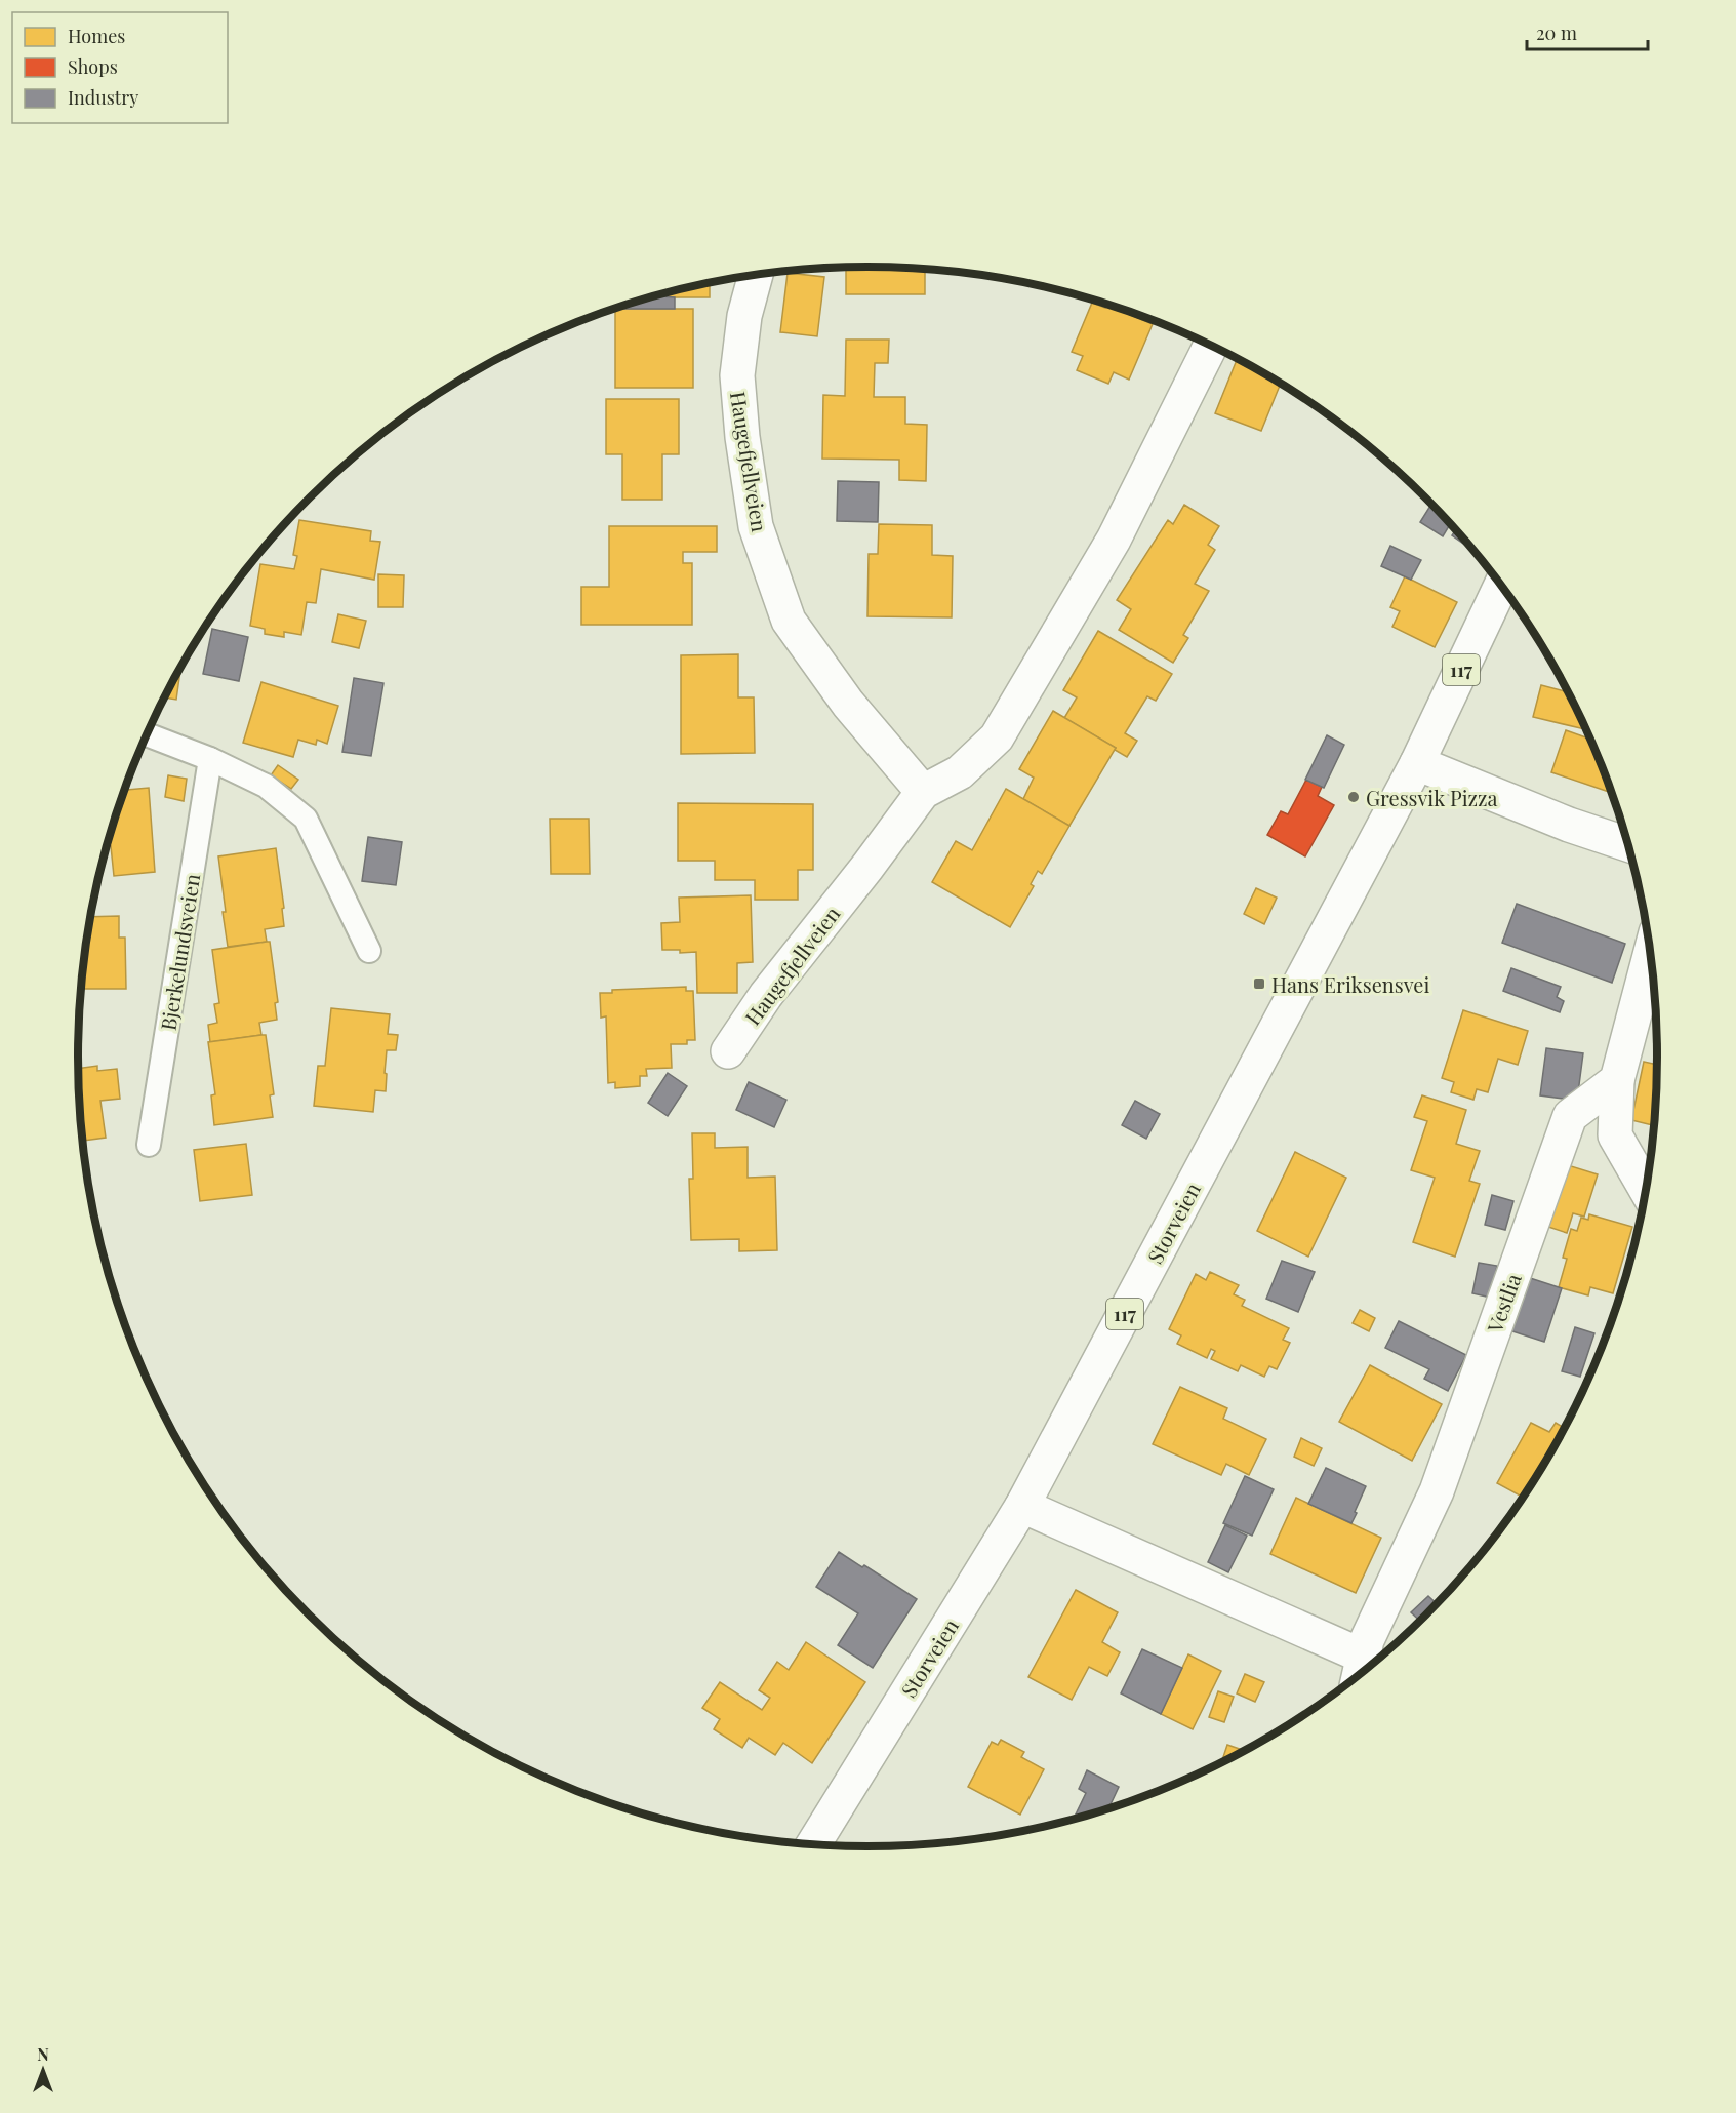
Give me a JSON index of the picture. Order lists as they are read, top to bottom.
{
  "streets": {
    "street": [
      "Haugefjellveien",
      "117",
      "Storveien",
      "Vestlia"
    ],
    "lane": ["Bjerkelundsveien"]
  },
  "places": {
    "other": ["Gressvik Pizza"],
    "transit": ["Hans Eriksensvei"]
  },
  "legend": ["Homes", "Shops", "Industry"],
  "scale_bar": "20 m",
  "north": "top"
}
